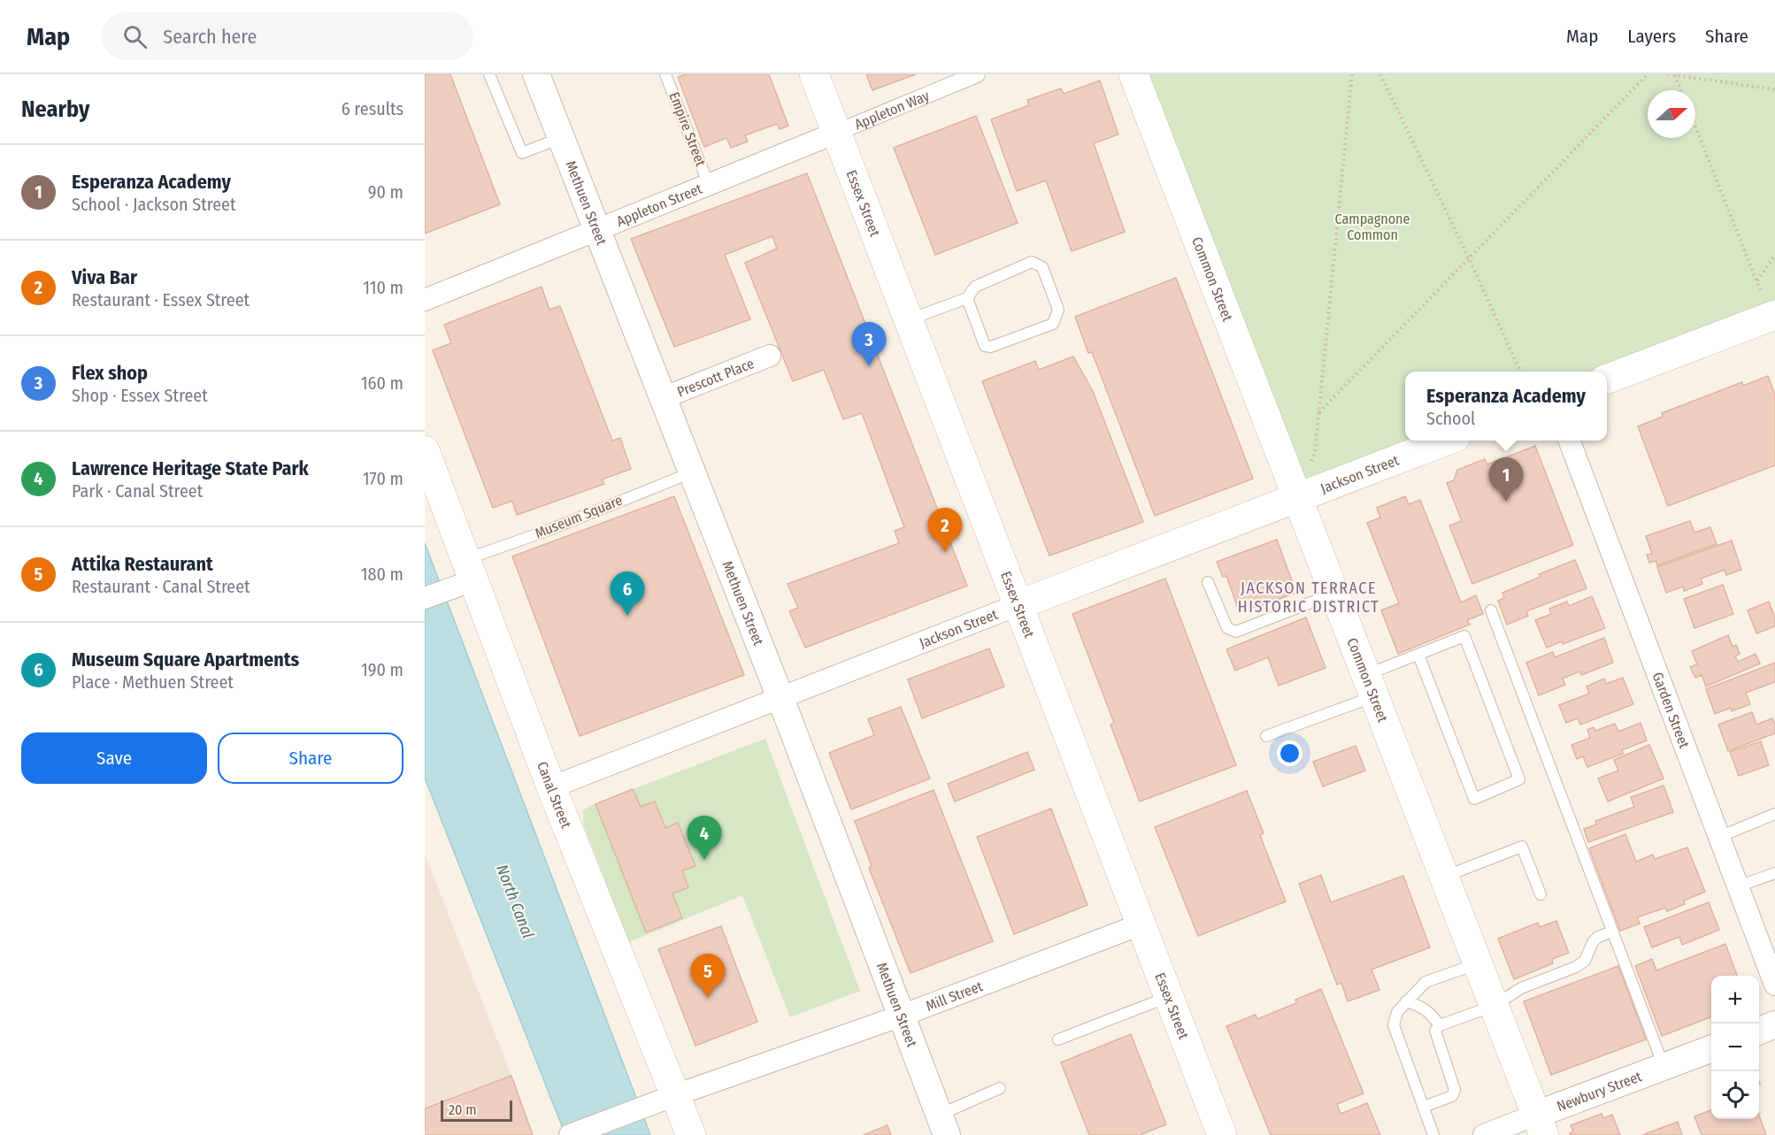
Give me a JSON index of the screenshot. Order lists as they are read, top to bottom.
{
  "streets": {
    "main road": [
      "Essex Street",
      "Common Street",
      "Jackson Street",
      "Canal Street"
    ],
    "street": [
      "Appleton Way",
      "Methuen Street",
      "Appleton Street",
      "Prescott Place",
      "Garden Street",
      "Mill Street",
      "Newbury Street"
    ],
    "lane": ["Empire Street", "Museum Square"]
  },
  "crossings": [
    ["Appleton Way", "Essex Street"],
    ["Appleton Way", "Appleton Street"],
    ["Empire Street", "Appleton Street"],
    ["Methuen Street", "Appleton Street"],
    ["Methuen Street", "Prescott Place"],
    ["Methuen Street", "Jackson Street"],
    ["Methuen Street", "Museum Square"],
    ["Methuen Street", "Mill Street"],
    ["Essex Street", "Appleton Street"],
    ["Essex Street", "Jackson Street"],
    ["Essex Street", "Mill Street"],
    ["Common Street", "Jackson Street"],
    ["Common Street", "Newbury Street"],
    ["Jackson Street", "Canal Street"],
    ["Museum Square", "Canal Street"],
    ["Canal Street", "Mill Street"]
  ],
  "districts": ["JACKSON TERRACE HISTORIC DISTRICT"],
  "water": ["North Canal"],
  "parks": ["Campagnone Common"],
  "scale_bar": "20 m",
  "north": "right",
  "page": {
    "header": "Map",
    "search": "Search here",
    "nav": ["Map", "Layers", "Share"],
    "heading": ["Nearby", "6 results"],
    "list": [
      {
        "mark": "1",
        "name": "Esperanza Academy",
        "note": "School · Jackson Street",
        "value": "90 m"
      },
      {
        "mark": "2",
        "name": "Viva Bar",
        "note": "Restaurant · Essex Street",
        "value": "110 m"
      },
      {
        "mark": "3",
        "name": "Flex shop",
        "note": "Shop · Essex Street",
        "value": "160 m"
      },
      {
        "mark": "4",
        "name": "Lawrence Heritage State Park",
        "note": "Park · Canal Street",
        "value": "170 m"
      },
      {
        "mark": "5",
        "name": "Attika Restaurant",
        "note": "Restaurant · Canal Street",
        "value": "180 m"
      },
      {
        "mark": "6",
        "name": "Museum Square Apartments",
        "note": "Place · Methuen Street",
        "value": "190 m"
      }
    ],
    "pins": [
      "3",
      "1",
      "2",
      "6",
      "4",
      "5"
    ],
    "popup": ["Esperanza Academy", "School"],
    "buttons": ["Save", "Share"],
    "map_buttons": ["+", "−"],
    "scale": "20 m"
  }
}
